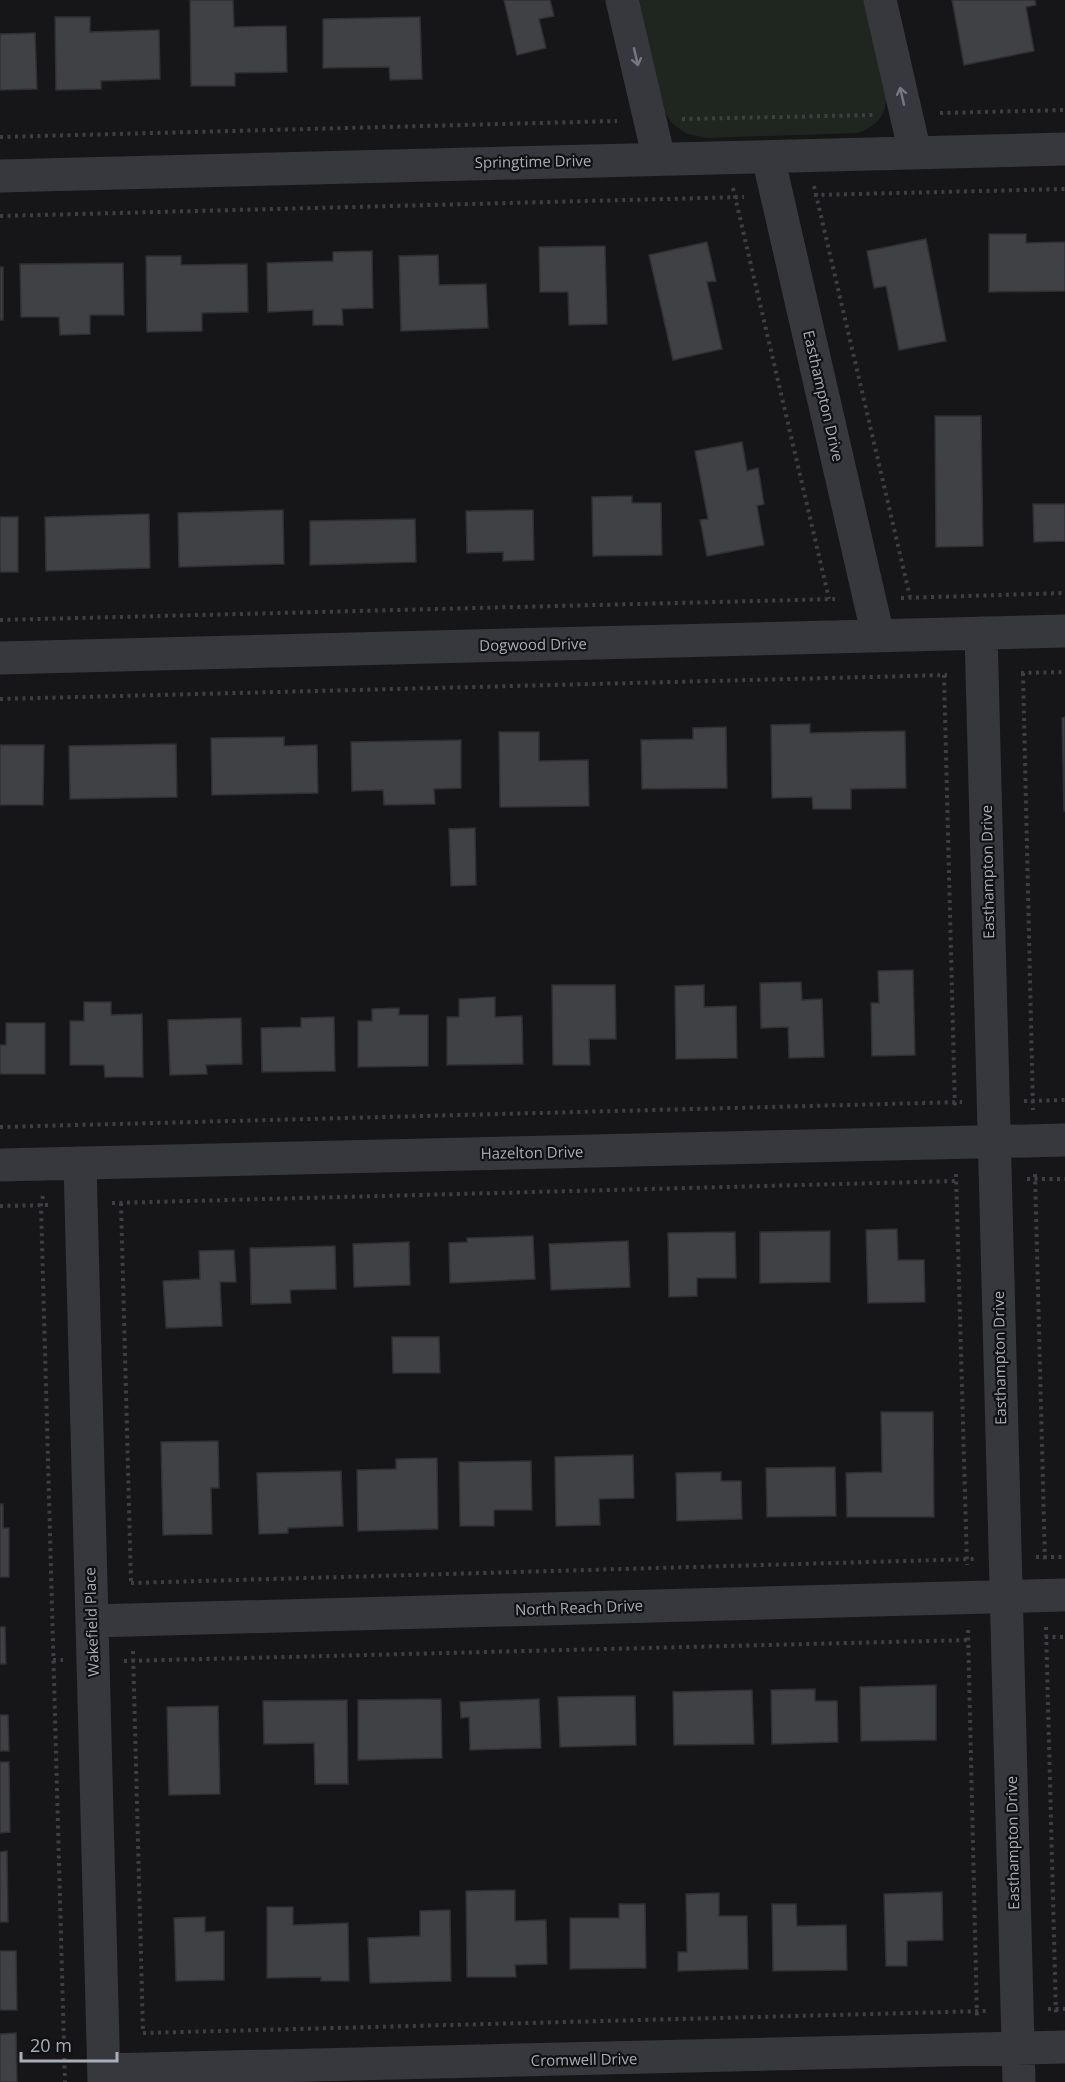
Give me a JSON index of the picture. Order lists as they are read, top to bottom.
{
  "streets": {
    "street": [
      "Springtime Drive",
      "Easthampton Drive",
      "Dogwood Drive",
      "Hazelton Drive",
      "North Reach Drive",
      "Wakefield Place",
      "Cromwell Drive"
    ]
  },
  "crossings": [
    ["Springtime Drive", "Easthampton Drive"],
    ["Easthampton Drive", "Dogwood Drive"],
    ["Easthampton Drive", "Hazelton Drive"],
    ["Easthampton Drive", "North Reach Drive"],
    ["Easthampton Drive", "Cromwell Drive"],
    ["Hazelton Drive", "Wakefield Place"],
    ["North Reach Drive", "Wakefield Place"],
    ["Wakefield Place", "Cromwell Drive"]
  ],
  "scale_bar": "20 m"
}
